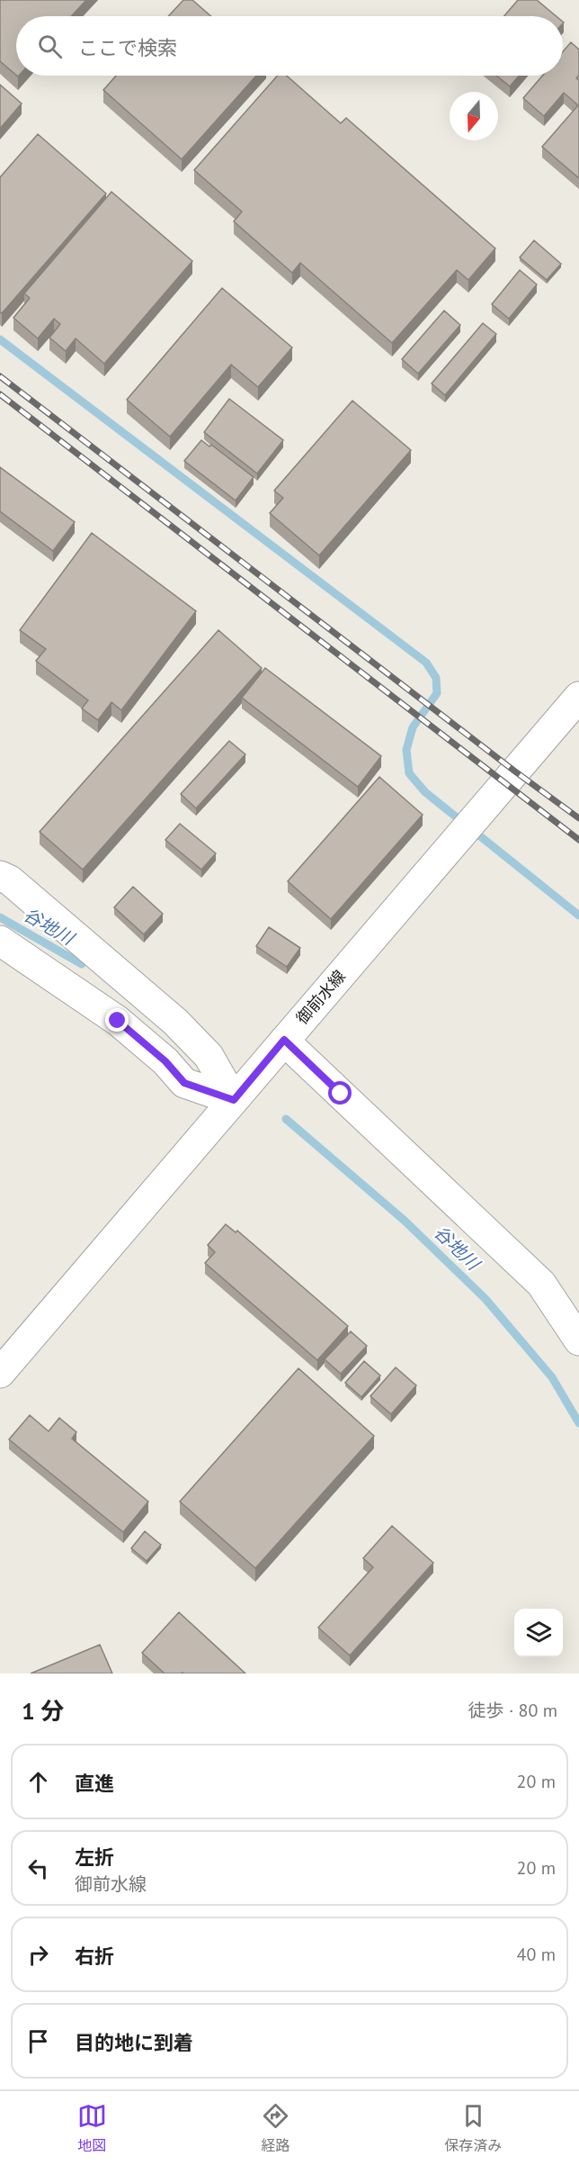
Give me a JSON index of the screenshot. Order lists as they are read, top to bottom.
{
  "streets": {
    "street": ["御前水線"]
  },
  "water": ["谷地川"],
  "north": "bottom",
  "page": {
    "search": "ここで検索",
    "heading": ["1 分", "徒歩 · 80 m"],
    "list": [
      ["直進", "20 m"],
      ["左折", "御前水線", "20 m"],
      ["右折", "40 m"],
      "目的地に到着"
    ],
    "nav": ["地図", "経路", "保存済み"]
  }
}
